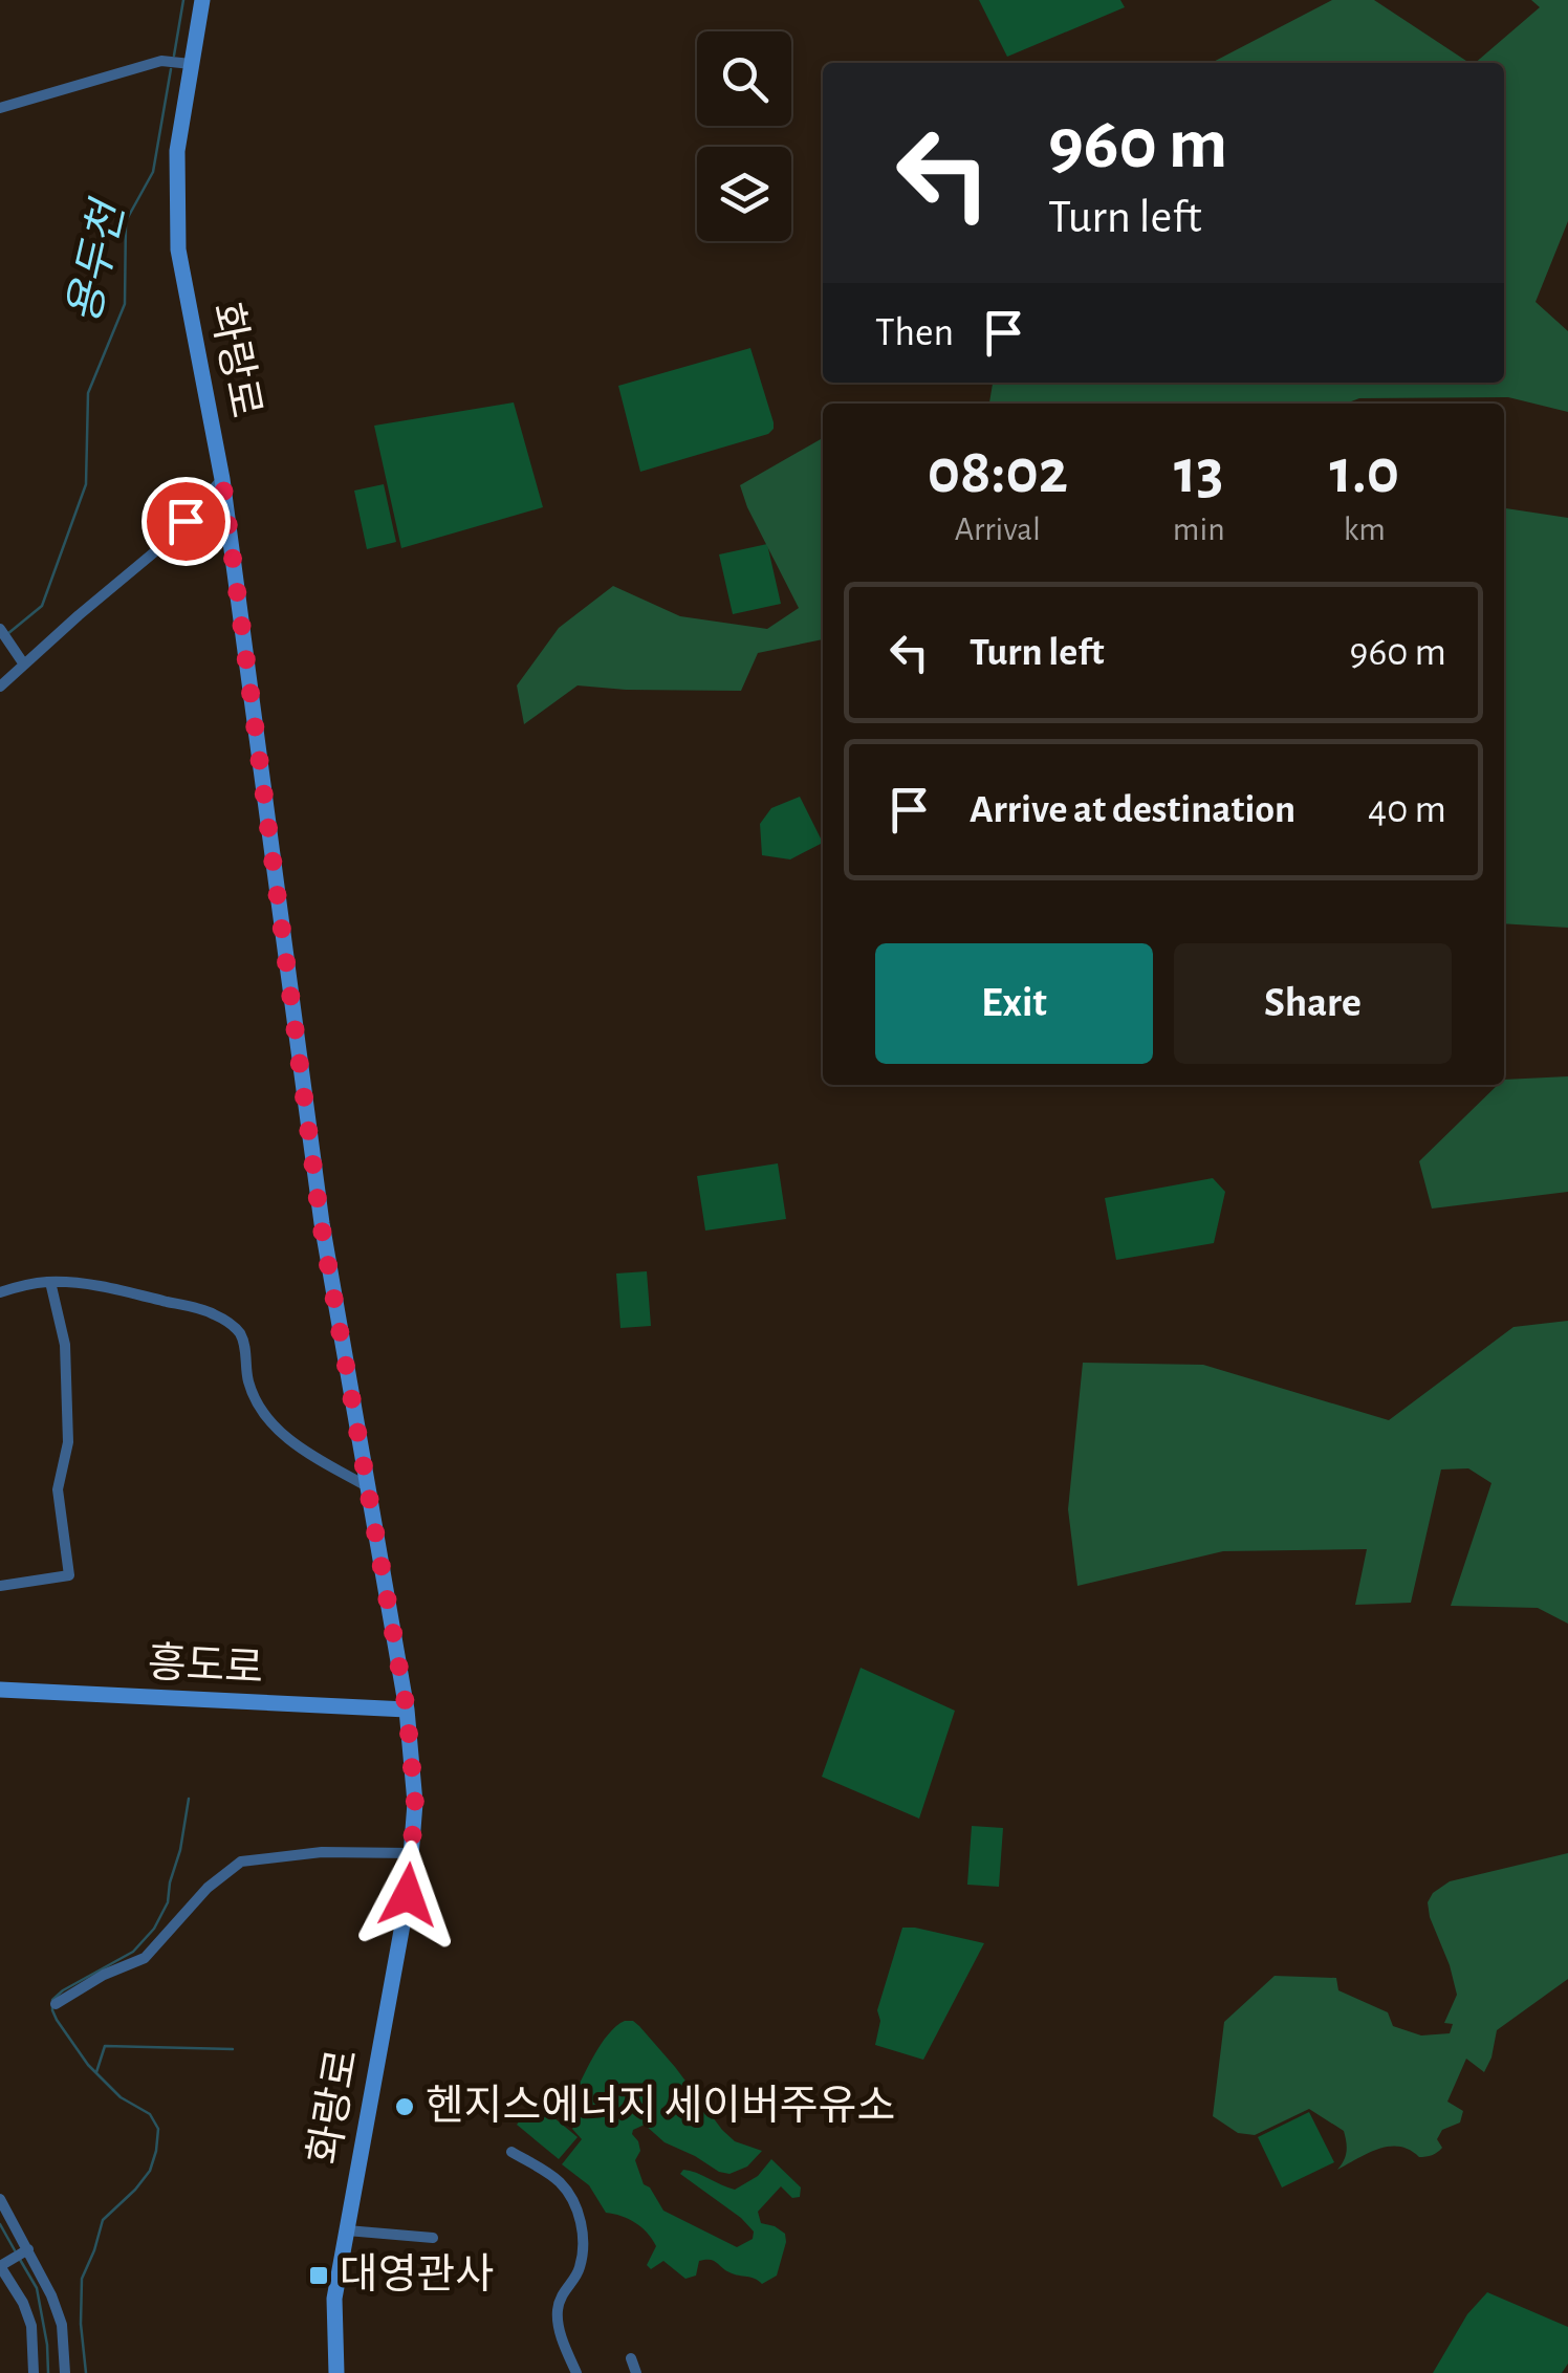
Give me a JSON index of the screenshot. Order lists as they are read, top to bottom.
{
  "streets": {
    "main road": ["화랑로", "흥도로"]
  },
  "crossings": [
    ["화랑로", "흥도로"]
  ],
  "water": ["용두천"],
  "places": {
    "other": ["헨지스에너지 세이버주유소"],
    "transit": ["대영관사"]
  },
  "page": {
    "turn": ["960 m", "Turn left"],
    "then": "Then",
    "eta": [
      "08:02",
      "Arrival",
      "13",
      "min",
      "1.0",
      "km"
    ],
    "list": [
      {
        "name": "Turn left",
        "value": "960 m"
      },
      {
        "name": "Arrive at destination",
        "value": "40 m"
      }
    ],
    "buttons": ["Exit", "Share"]
  }
}
